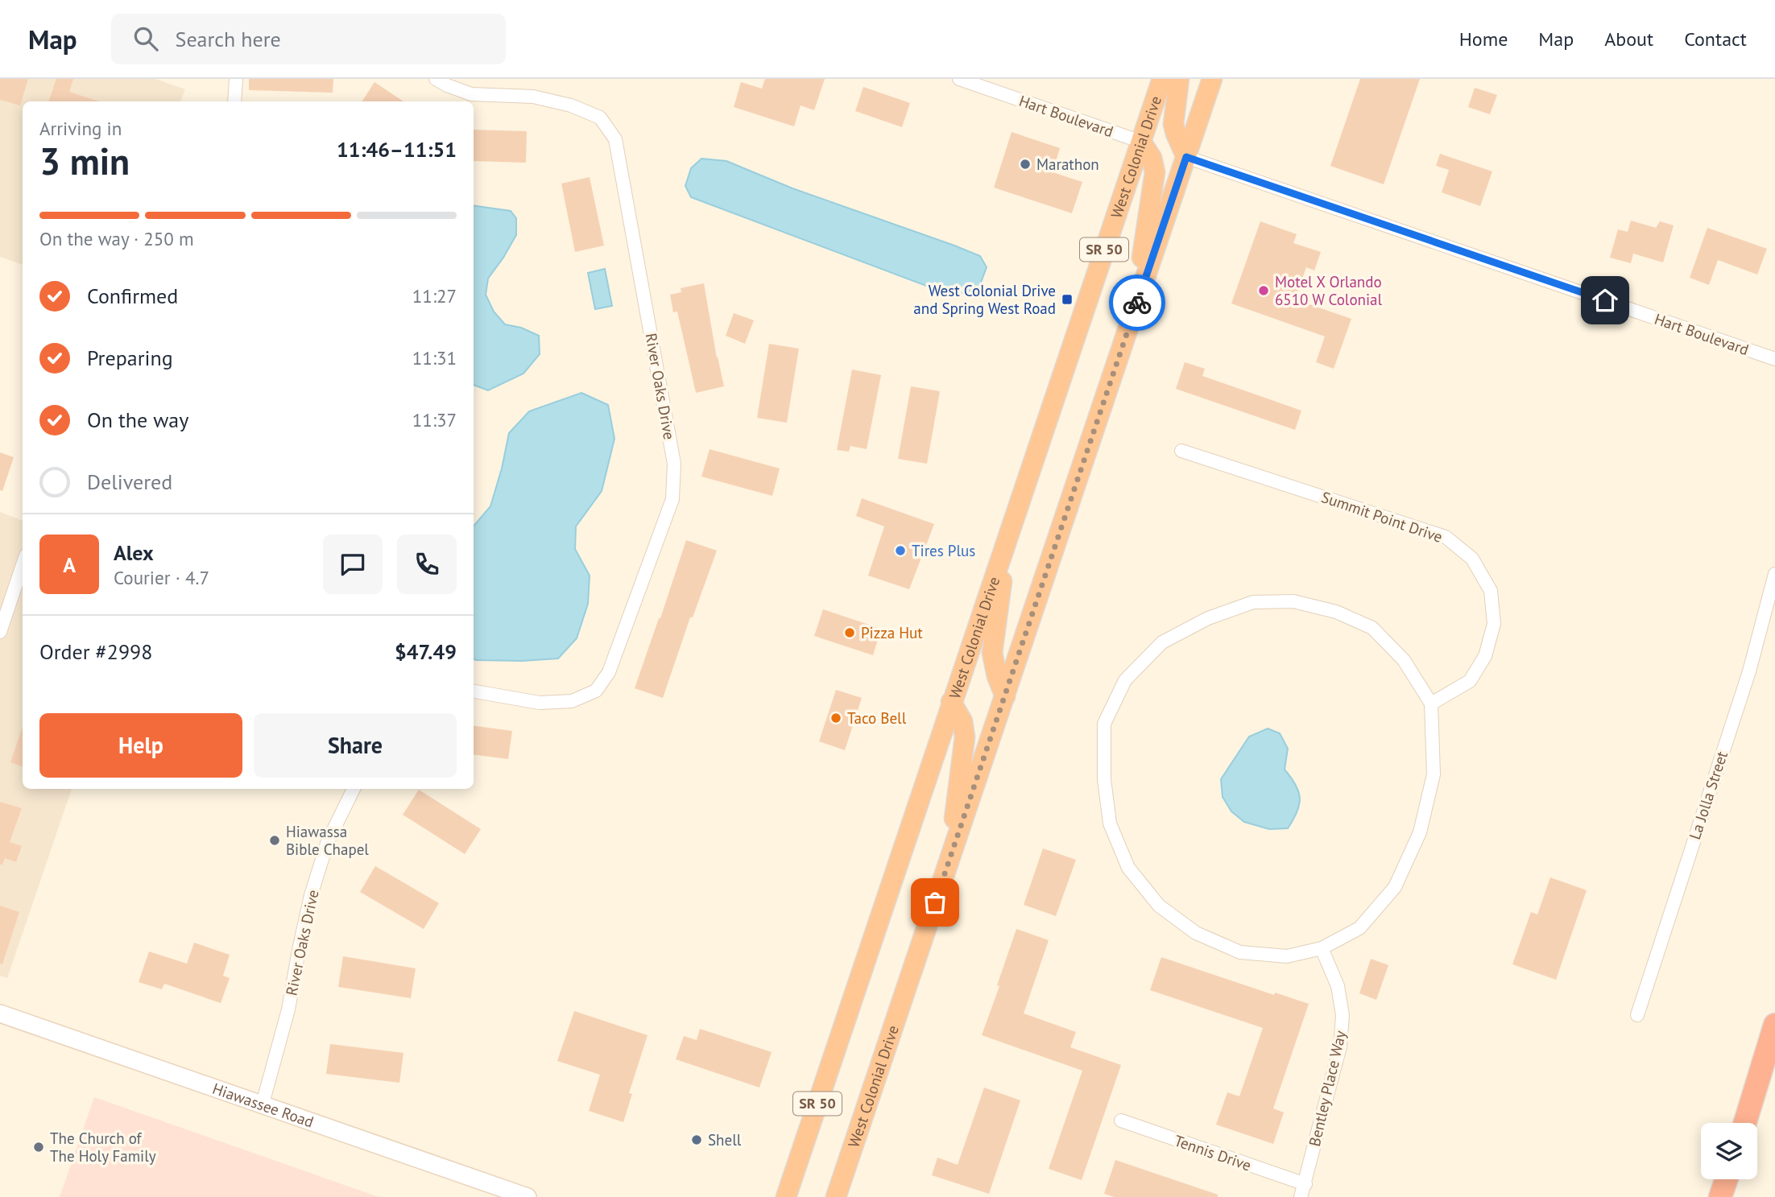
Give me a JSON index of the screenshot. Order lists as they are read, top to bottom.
{
  "streets": {
    "highway": ["West Colonial Drive", "SR 50"],
    "main road": ["Hiawassee Road"],
    "street": [
      "Hart Boulevard",
      "River Oaks Drive",
      "Summit Point Drive",
      "La Jolla Street",
      "Bentley Place Way",
      "Tennis Drive"
    ]
  },
  "crossings": [
    ["Hart Boulevard", "West Colonial Drive"],
    ["River Oaks Drive", "Hiawassee Road"],
    ["Bentley Place Way", "Tennis Drive"]
  ],
  "places": {
    "other": [
      "Marathon",
      "Motel X Orlando 6510 W Colonial",
      "Tires Plus",
      "Pizza Hut",
      "Taco Bell",
      "Hiawassa Bible Chapel",
      "Shell",
      "The Church of The Holy Family"
    ],
    "transit": ["West Colonial Drive and Spring West Road"]
  },
  "page": {
    "header": "Map",
    "search": "Search here",
    "nav": [
      "Home",
      "Map",
      "About",
      "Contact"
    ],
    "heading": ["3 min", "Arriving in", "11:46–11:51"],
    "panel": [
      "Alex",
      "Courier · 4.7",
      "Order #2998",
      "$47.49"
    ],
    "bar": "On the way · 250 m",
    "list": [
      ["Confirmed", "11:27"],
      ["Preparing", "11:31"],
      ["On the way", "11:37"],
      "Delivered"
    ],
    "round": "A",
    "buttons": ["Help", "Share"]
  }
}
